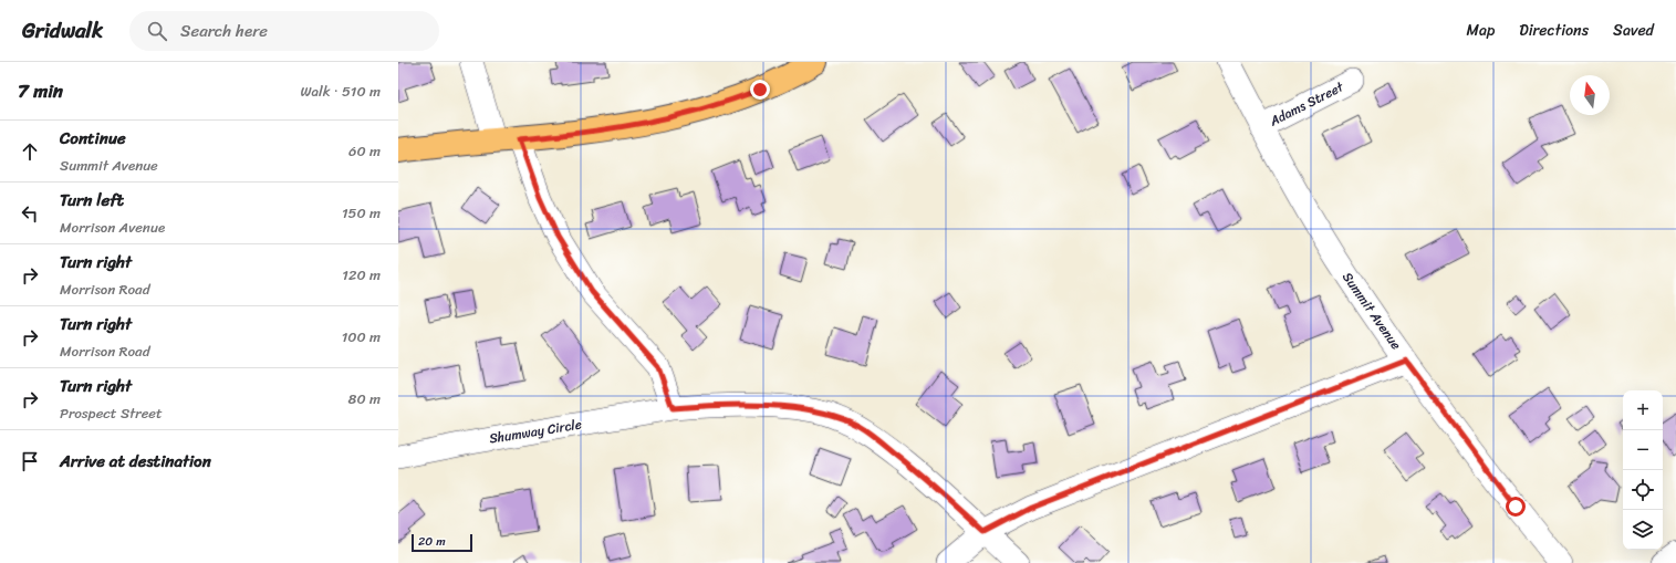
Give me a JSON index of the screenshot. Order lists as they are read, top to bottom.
{
  "streets": {
    "street": ["Adams Street", "Summit Avenue", "Shumway Circle"]
  },
  "crossings": [
    ["Adams Street", "Summit Avenue"]
  ],
  "scale_bar": "20 m",
  "north": "top",
  "page": {
    "header": "Gridwalk",
    "search": "Search here",
    "nav": ["Map", "Directions", "Saved"],
    "heading": ["7 min", "Walk · 510 m"],
    "list": [
      ["Continue", "Summit Avenue", "60 m"],
      ["Turn left", "Morrison Avenue", "150 m"],
      ["Turn right", "Morrison Road", "120 m"],
      ["Turn right", "Morrison Road", "100 m"],
      ["Turn right", "Prospect Street", "80 m"],
      "Arrive at destination"
    ],
    "map_buttons": ["+", "−"],
    "scale": "20 m"
  }
}
